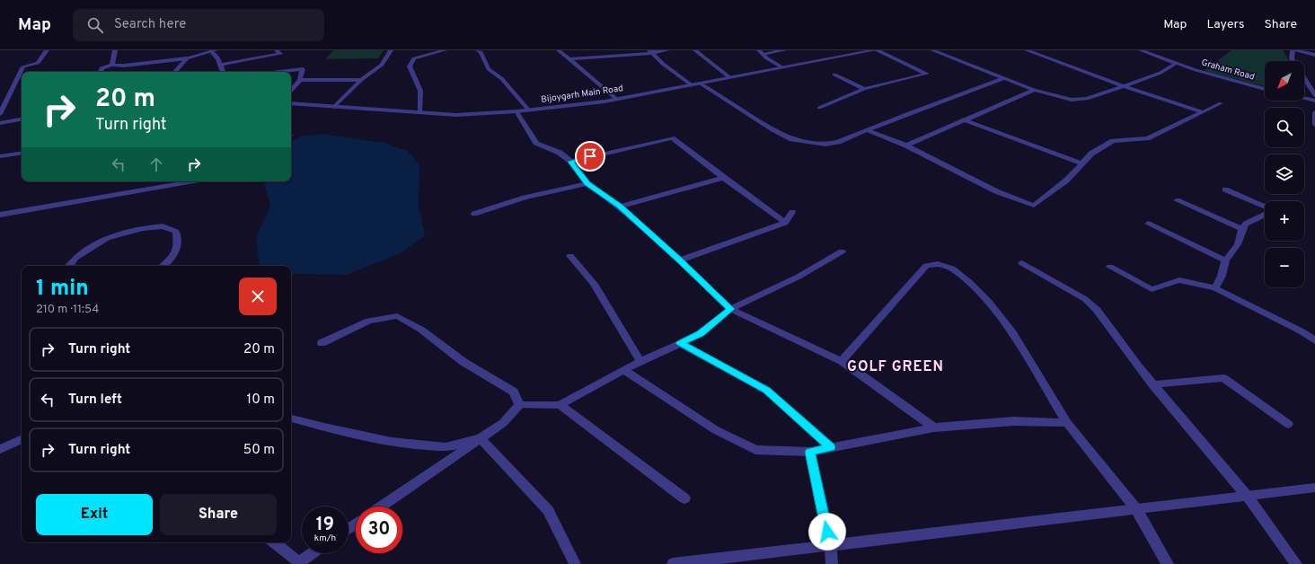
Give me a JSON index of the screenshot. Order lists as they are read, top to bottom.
{
  "streets": {
    "street": ["Graham Road", "Bijoygarh Main Road"]
  },
  "districts": ["GOLF GREEN"],
  "north": "bottom left",
  "page": {
    "header": "Map",
    "search": "Search here",
    "nav": ["Map", "Layers", "Share"],
    "map_buttons": ["+", "−"],
    "turn": ["20 m", "Turn right"],
    "heading": ["1 min", "210 m · 11:54"],
    "list": [
      {
        "name": "Turn right",
        "value": "20 m"
      },
      {
        "name": "Turn left",
        "value": "10 m"
      },
      {
        "name": "Turn right",
        "value": "50 m"
      }
    ],
    "buttons": ["Exit", "Share"],
    "speed": "19 km/h",
    "limit": "30"
  }
}
